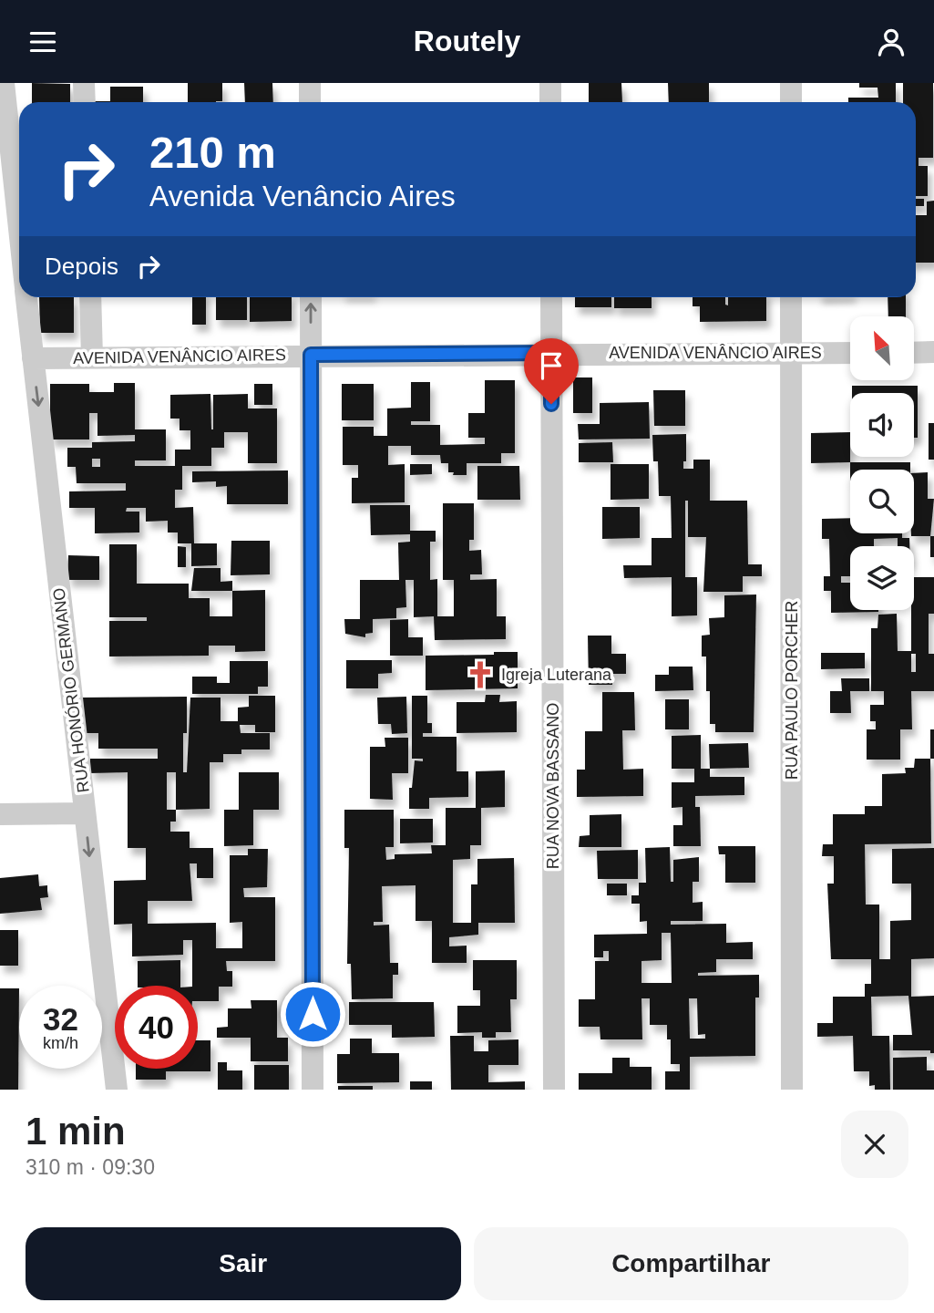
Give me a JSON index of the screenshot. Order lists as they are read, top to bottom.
{
  "streets": {
    "street": [
      "AVENIDA VENÂNCIO AIRES",
      "RUA HONÓRIO GERMANO",
      "RUA PAULO PORCHER",
      "RUA NOVA BASSANO"
    ]
  },
  "crossings": [
    ["AVENIDA VENÂNCIO AIRES", "RUA HONÓRIO GERMANO"],
    ["AVENIDA VENÂNCIO AIRES", "RUA PAULO PORCHER"],
    ["AVENIDA VENÂNCIO AIRES", "RUA NOVA BASSANO"]
  ],
  "one_way": ["RUA HONÓRIO GERMANO"],
  "places": {
    "church": ["Igreja Luterana"]
  },
  "north": "top left",
  "page": {
    "header": "Routely",
    "turn": ["210 m", "Avenida Venâncio Aires"],
    "then": "Depois",
    "speed": "32 km/h",
    "limit": "40",
    "heading": ["1 min", "310 m · 09:30"],
    "buttons": ["Sair", "Compartilhar"]
  }
}
